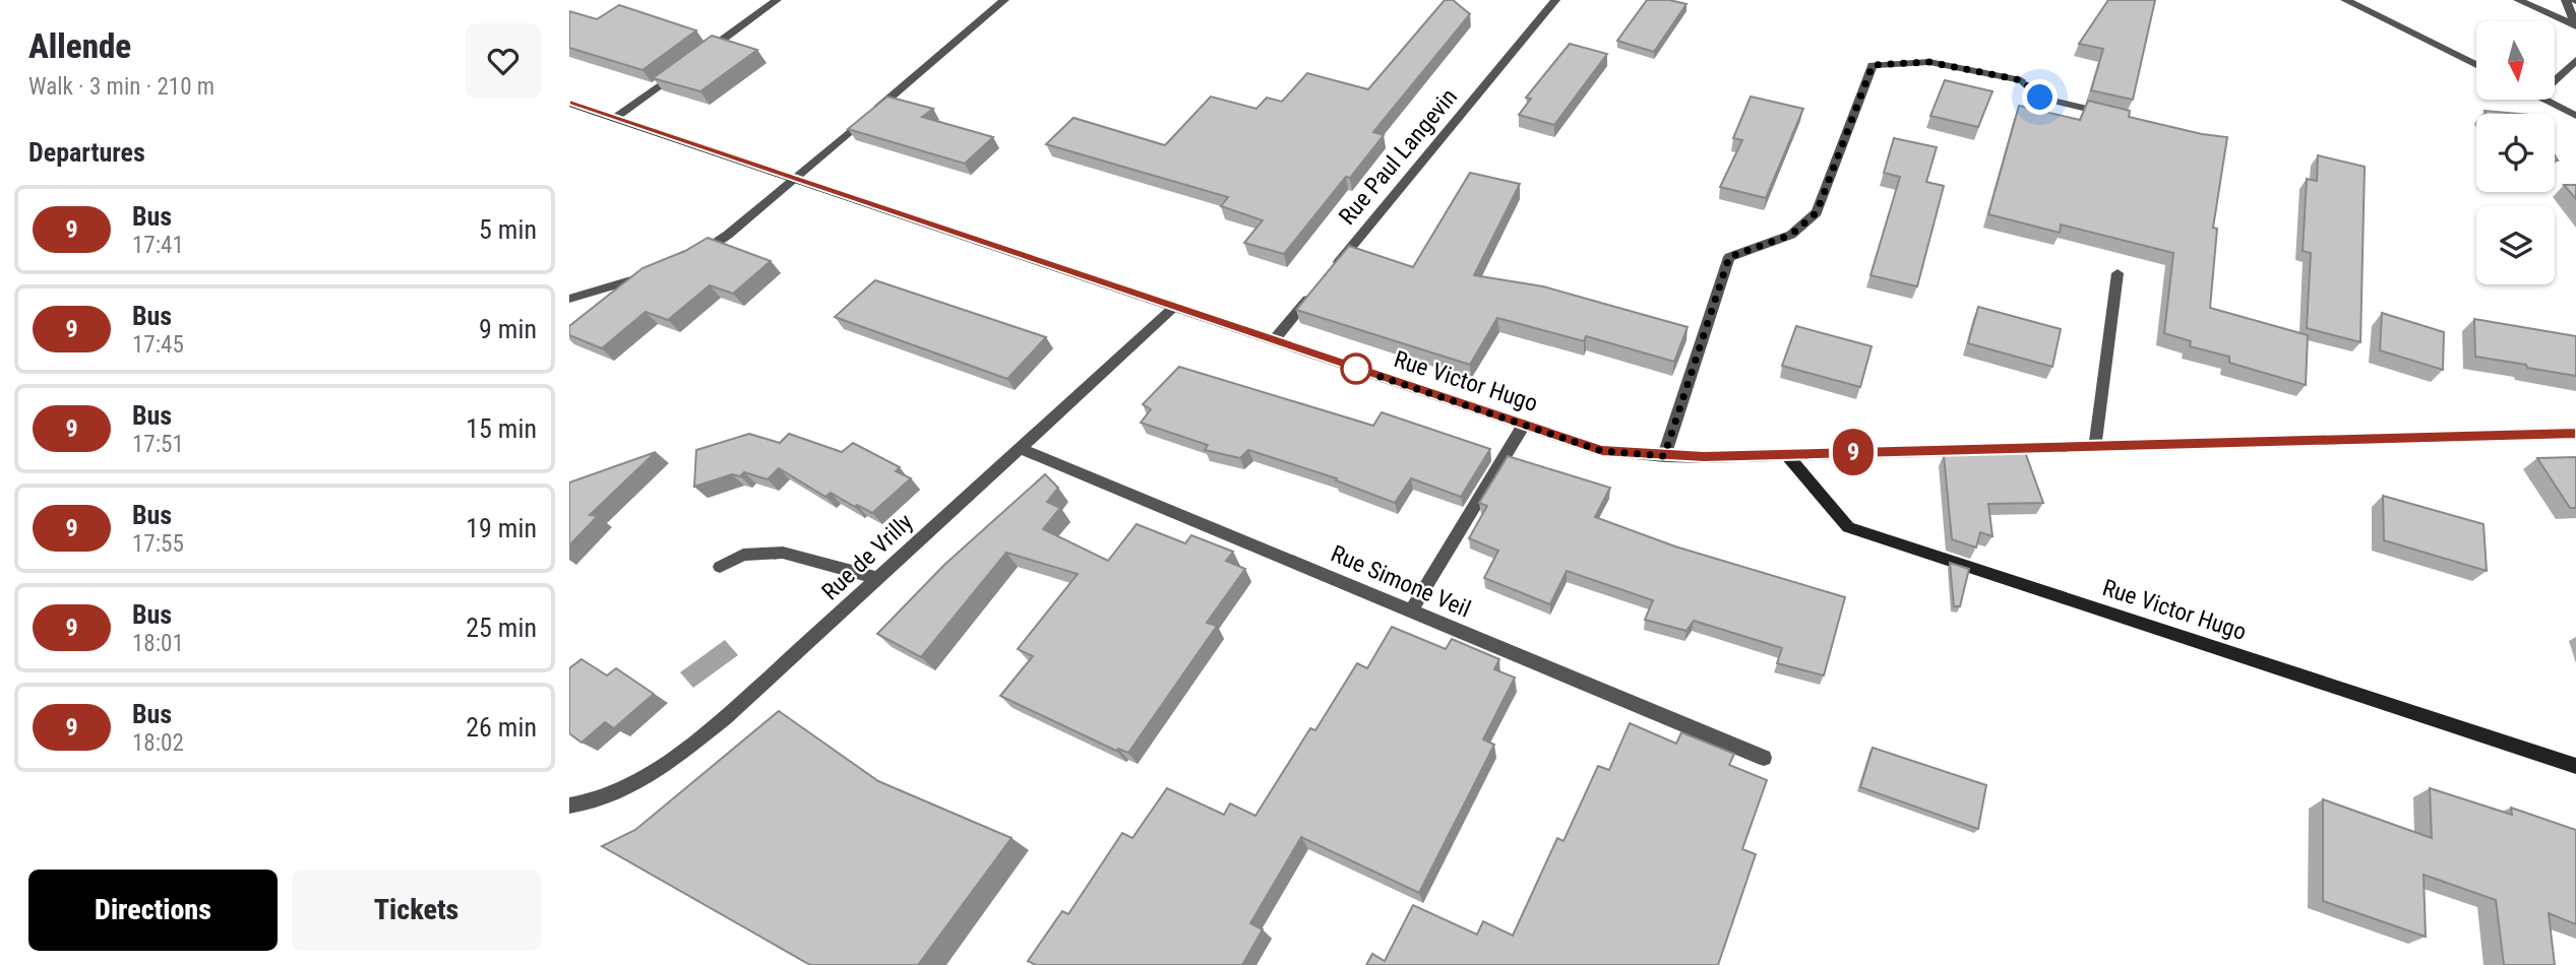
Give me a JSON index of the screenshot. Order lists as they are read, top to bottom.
{
  "streets": {
    "street": [
      "Rue Paul Langevin",
      "Rue Victor Hugo",
      "Rue de Vrilly",
      "Rue Simone Veil"
    ]
  },
  "crossings": [
    ["Rue Victor Hugo", "Rue de Vrilly"],
    ["Rue de Vrilly", "Rue Simone Veil"]
  ],
  "lines": ["bus line 9"],
  "north": "bottom",
  "page": {
    "heading": [
      ["Allende", "Walk · 3 min · 210 m"],
      "Departures"
    ],
    "on_map": "9",
    "list": [
      {
        "mark": "9",
        "name": "Bus",
        "note": "17:41",
        "value": "5 min"
      },
      {
        "mark": "9",
        "name": "Bus",
        "note": "17:45",
        "value": "9 min"
      },
      {
        "mark": "9",
        "name": "Bus",
        "note": "17:51",
        "value": "15 min"
      },
      {
        "mark": "9",
        "name": "Bus",
        "note": "17:55",
        "value": "19 min"
      },
      {
        "mark": "9",
        "name": "Bus",
        "note": "18:01",
        "value": "25 min"
      },
      {
        "mark": "9",
        "name": "Bus",
        "note": "18:02",
        "value": "26 min"
      }
    ],
    "buttons": ["Directions", "Tickets"]
  }
}
